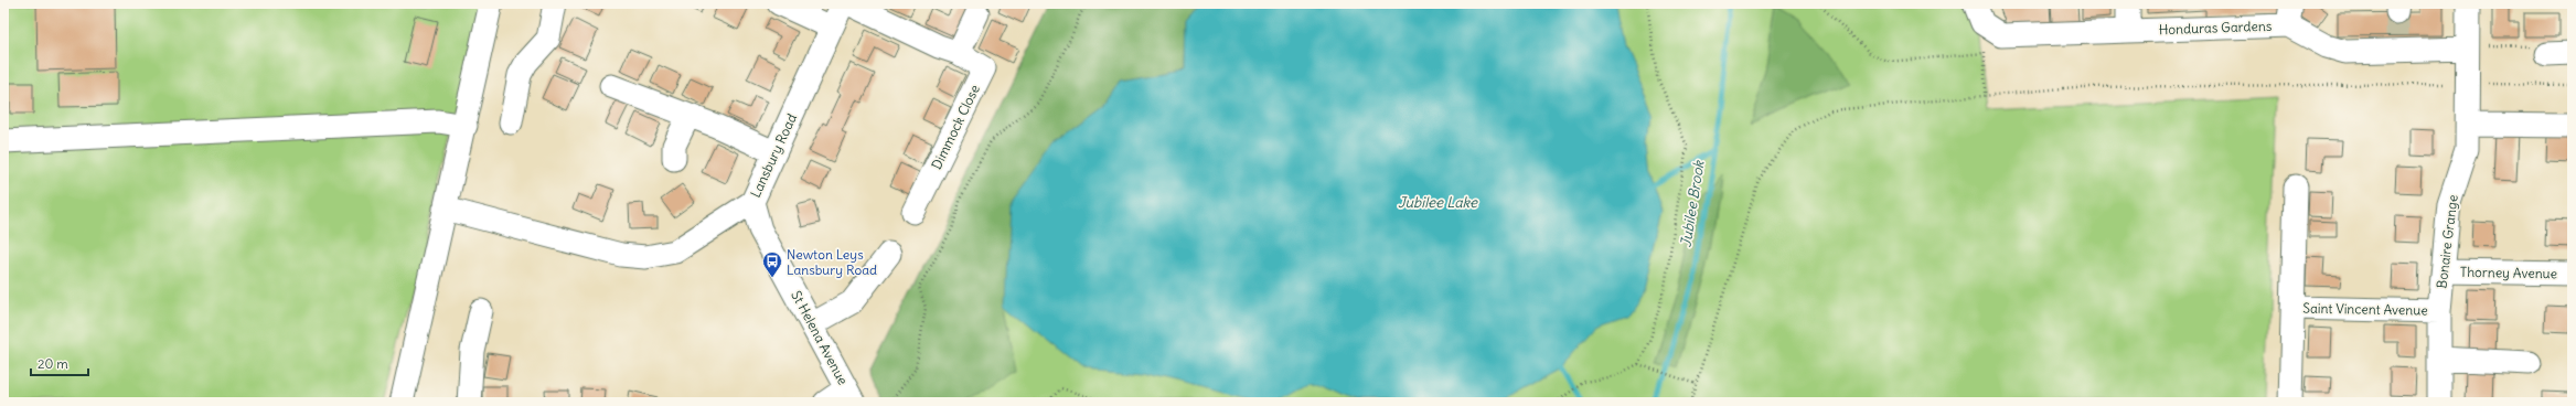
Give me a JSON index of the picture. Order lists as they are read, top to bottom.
{
  "streets": {
    "street": [
      "Honduras Gardens",
      "Dimmock Close",
      "Lansbury Road",
      "Bonaire Grange",
      "Thorney Avenue",
      "Saint Vincent Avenue",
      "St Helena Avenue"
    ]
  },
  "crossings": [
    ["Honduras Gardens", "Bonaire Grange"],
    ["Lansbury Road", "St Helena Avenue"],
    ["Bonaire Grange", "Thorney Avenue"],
    ["Bonaire Grange", "Saint Vincent Avenue"]
  ],
  "water": ["Jubilee Lake", "Jubilee Brook"],
  "places": {
    "bus stop": ["Newton Leys Lansbury Road"]
  },
  "scale_bar": "20 m"
}
